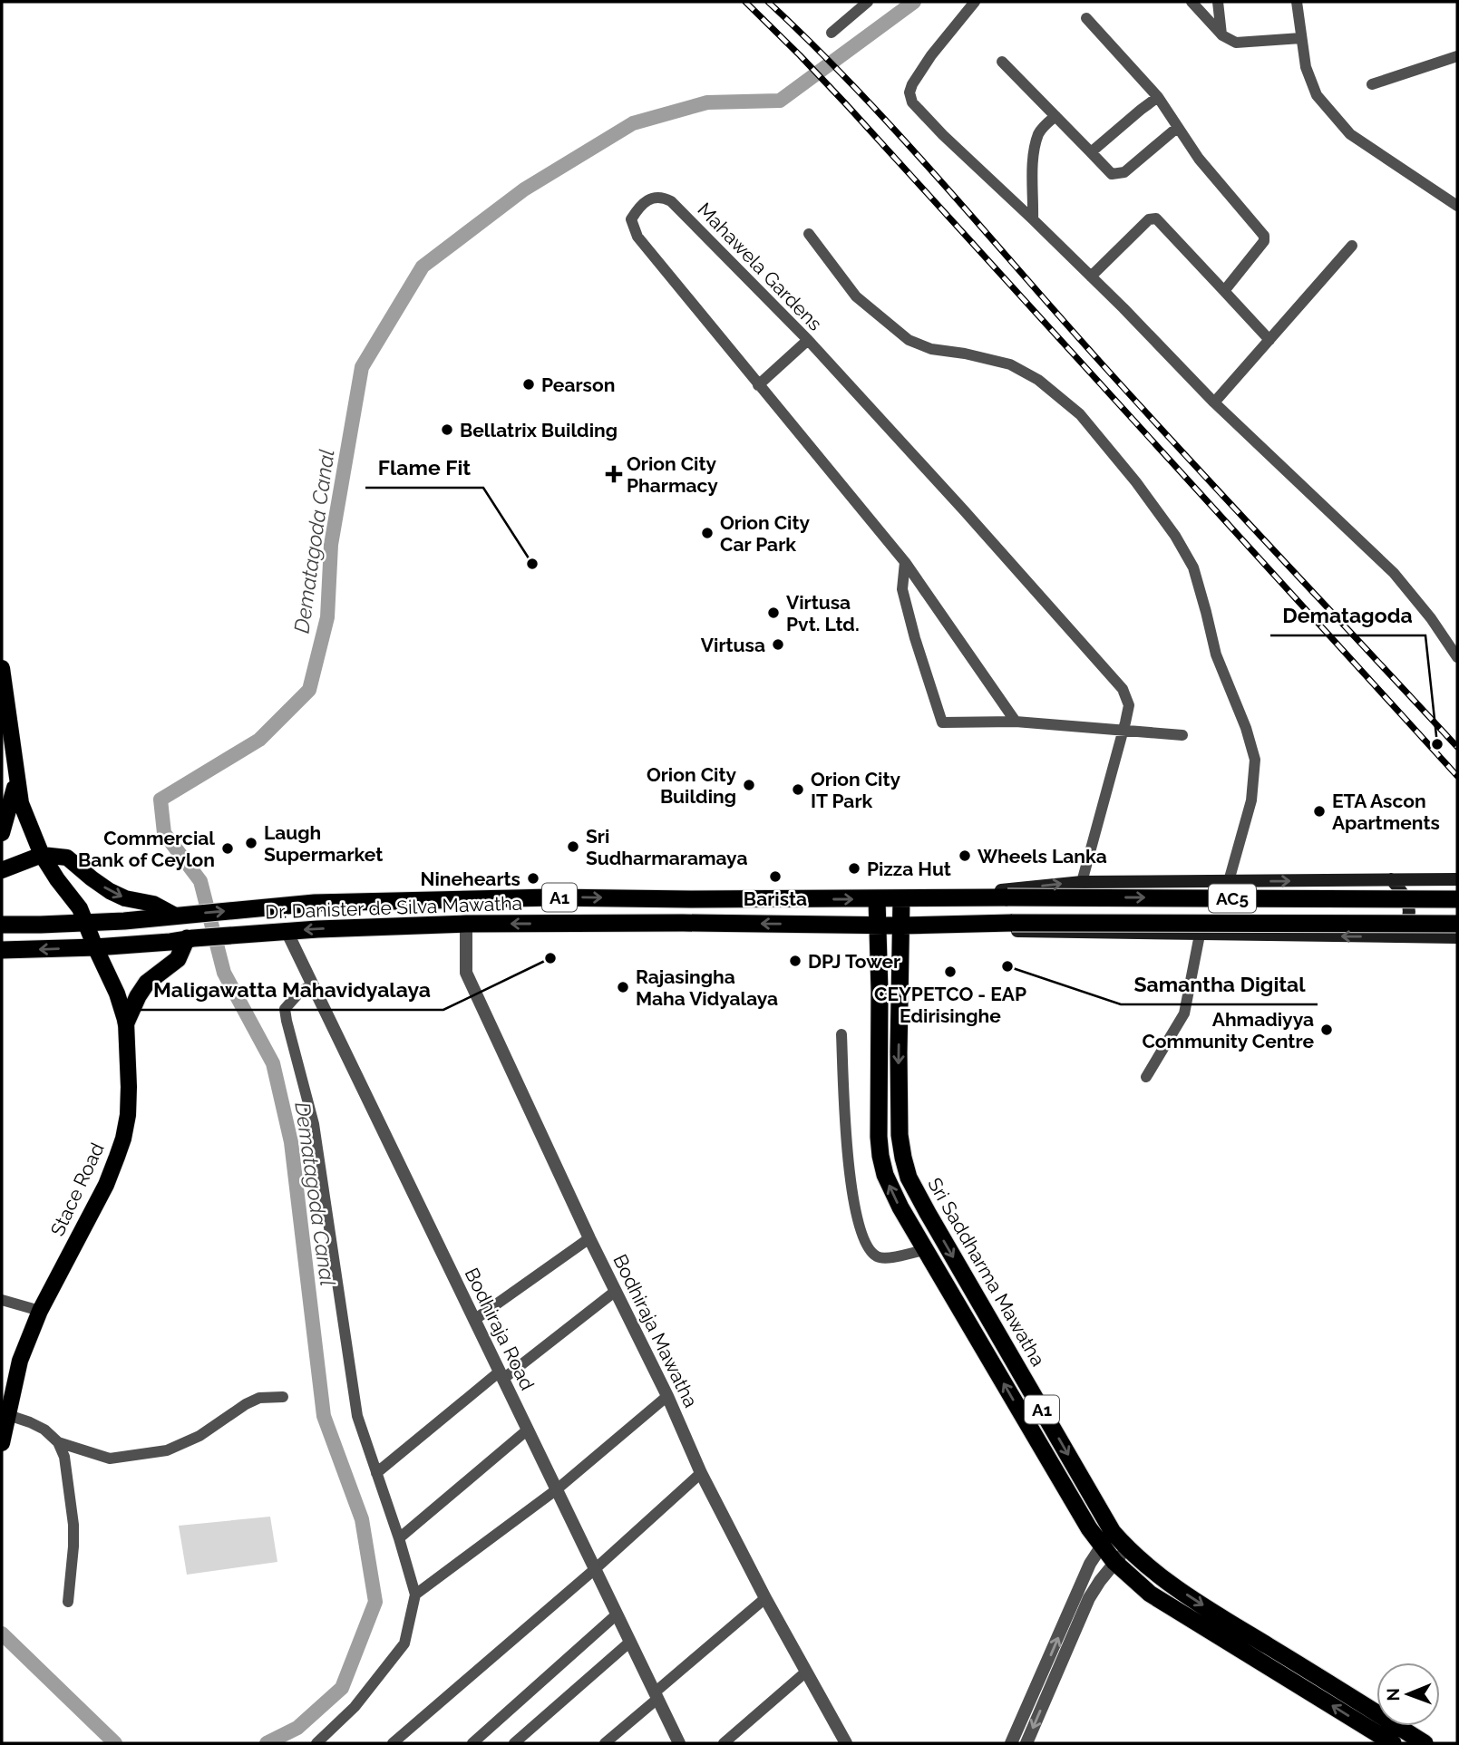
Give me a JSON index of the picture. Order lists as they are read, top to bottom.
{
  "streets": {
    "highway": [
      "A1",
      "AC5",
      "Dr. Danister de Silva Mawatha",
      "Sri Saddharma Mawatha"
    ],
    "main road": ["Stace Road"],
    "street": ["Mahawela Gardens", "Bodhiraja Road", "Bodhiraja Mawatha"]
  },
  "crossings": [
    ["A1", "Dr. Danister de Silva Mawatha"],
    ["AC5", "Dr. Danister de Silva Mawatha"],
    ["AC5", "Sri Saddharma Mawatha"],
    ["Dr. Danister de Silva Mawatha", "Stace Road"],
    ["Dr. Danister de Silva Mawatha", "Sri Saddharma Mawatha"],
    ["Dr. Danister de Silva Mawatha", "Bodhiraja Road"],
    ["Dr. Danister de Silva Mawatha", "Bodhiraja Mawatha"]
  ],
  "water": ["Dematagoda Canal"],
  "places": {
    "other": [
      "Pearson",
      "Bellatrix Building",
      "Orion City Car Park",
      "Flame Fit",
      "Virtusa Pvt. Ltd.",
      "Virtusa",
      "Dematagoda",
      "Orion City Building",
      "Orion City IT Park",
      "ETA Ascon Apartments",
      "Laugh Supermarket",
      "Sri Sudharmaramaya",
      "Commercial Bank of Ceylon",
      "Wheels Lanka",
      "Pizza Hut",
      "Barista",
      "Ninehearts",
      "Maligawatta Mahavidyalaya",
      "DPJ Tower",
      "Samantha Digital",
      "CEYPETCO - EAP Edirisinghe",
      "Rajasingha Maha Vidyalaya",
      "Ahmadiyya Community Centre"
    ],
    "health": ["Orion City Pharmacy"]
  },
  "north": "left"
}
